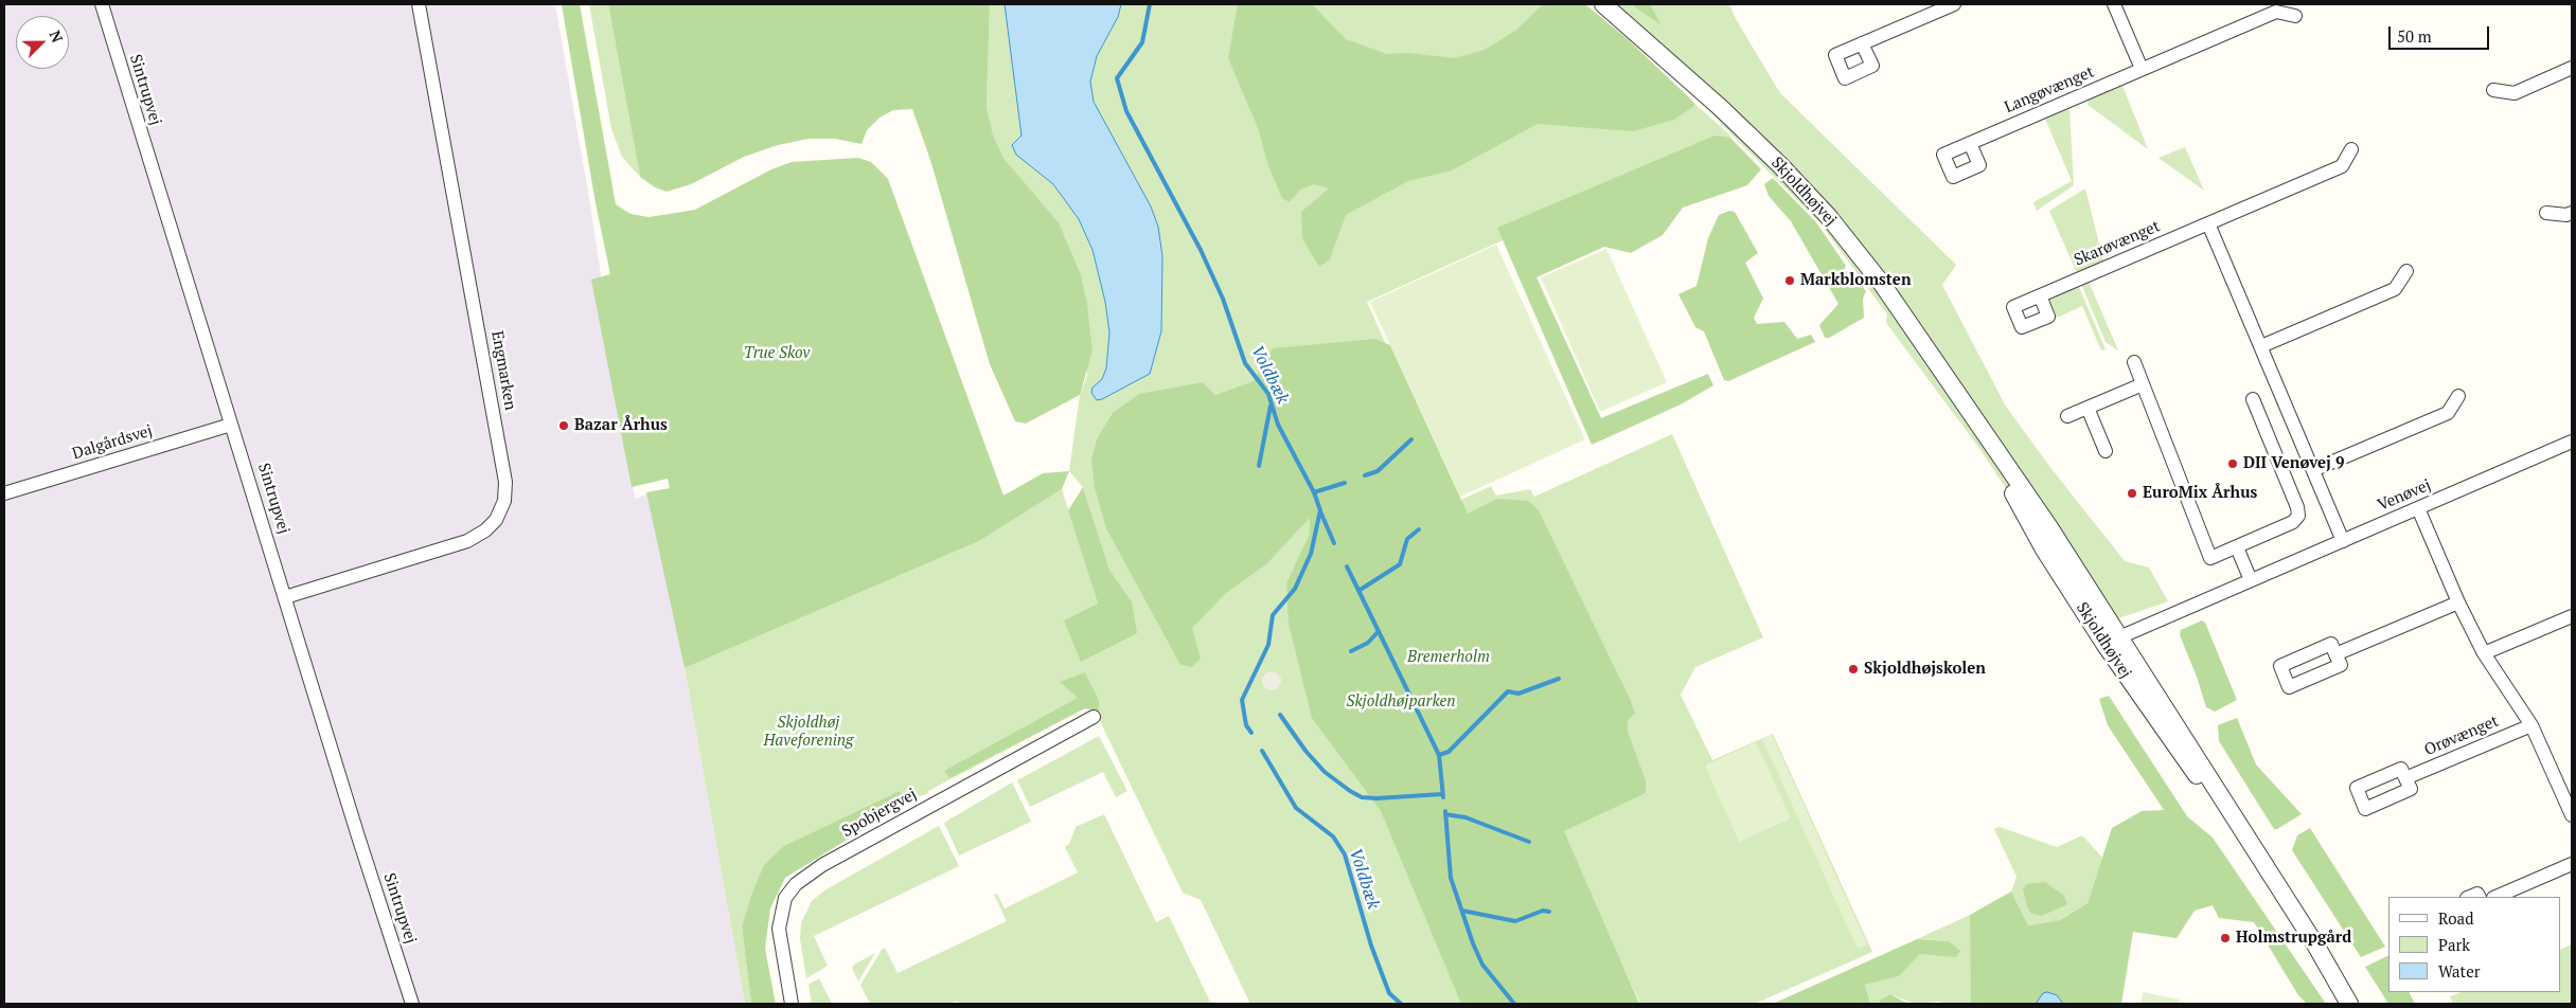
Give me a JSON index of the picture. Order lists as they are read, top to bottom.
{
  "streets": {
    "street": [
      "Sintrupvej",
      "Langøvænget",
      "Skjoldhøjvej",
      "Skarøvænget",
      "Engmarken",
      "Dalgårdsvej",
      "Venøvej",
      "Orøvænget",
      "Spobjergvej"
    ]
  },
  "crossings": [
    ["Sintrupvej", "Engmarken"],
    ["Sintrupvej", "Dalgårdsvej"],
    ["Skjoldhøjvej", "Venøvej"],
    ["Venøvej", "Orøvænget"]
  ],
  "water": ["Voldbæk"],
  "parks": [
    "True Skov",
    "Bremerholm",
    "Skjoldhøjparken",
    "Skjoldhøj Haveforening"
  ],
  "places": [
    "Markblomsten",
    "Bazar Århus",
    "DII Venøvej 9",
    "EuroMix Århus",
    "Skjoldhøjskolen",
    "Holmstrupgård"
  ],
  "legend": ["Road", "Park", "Water"],
  "scale_bar": "50 m",
  "north": "top right"
}
